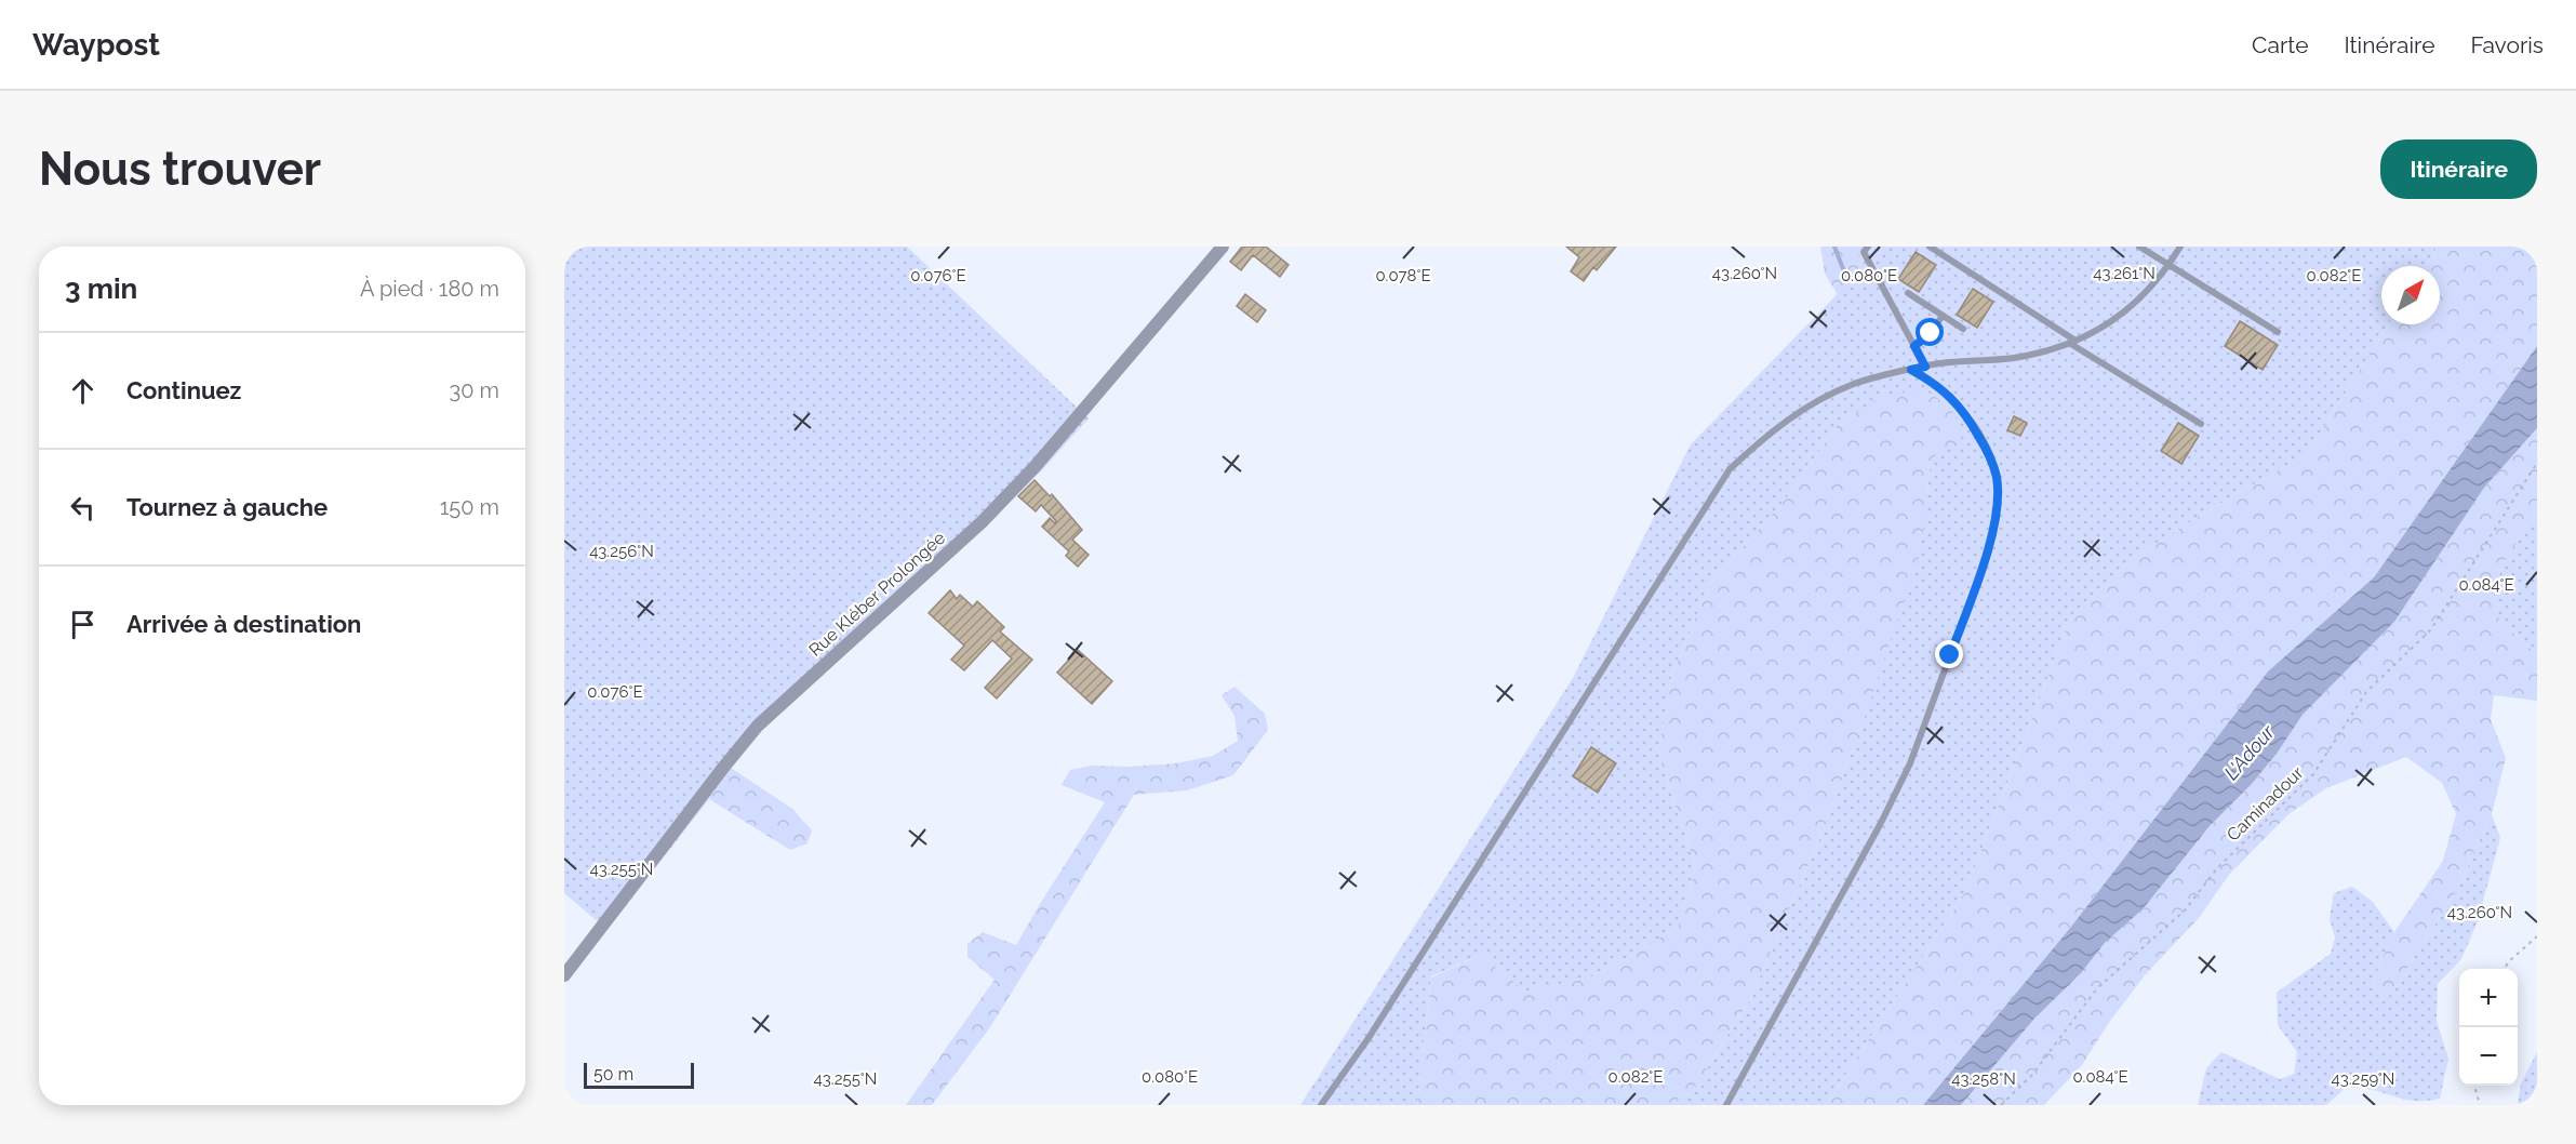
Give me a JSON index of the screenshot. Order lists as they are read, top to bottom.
{
  "streets": {
    "street": ["Rue Kléber Prolongée"],
    "path": ["Caminadour"]
  },
  "water": ["L'Adour"],
  "scale_bar": "50 m",
  "north": "top right",
  "page": {
    "header": "Waypost",
    "nav": ["Carte", "Itinéraire", "Favoris"],
    "buttons": "Itinéraire",
    "title": "Nous trouver",
    "heading": ["3 min", "À pied · 180 m"],
    "list": [
      ["Continuez", "30 m"],
      ["Tournez à gauche", "150 m"],
      "Arrivée à destination"
    ],
    "map_buttons": ["+", "−"],
    "scale": "50 m"
  },
  "coordinates": [
    "43.261°N",
    "43.260°N",
    "0.076°E",
    "0.078°E",
    "0.080°E",
    "0.082°E",
    "43.256°N",
    "0.084°E",
    "43.255°N",
    "43.258°N",
    "43.259°N"
  ]
}
